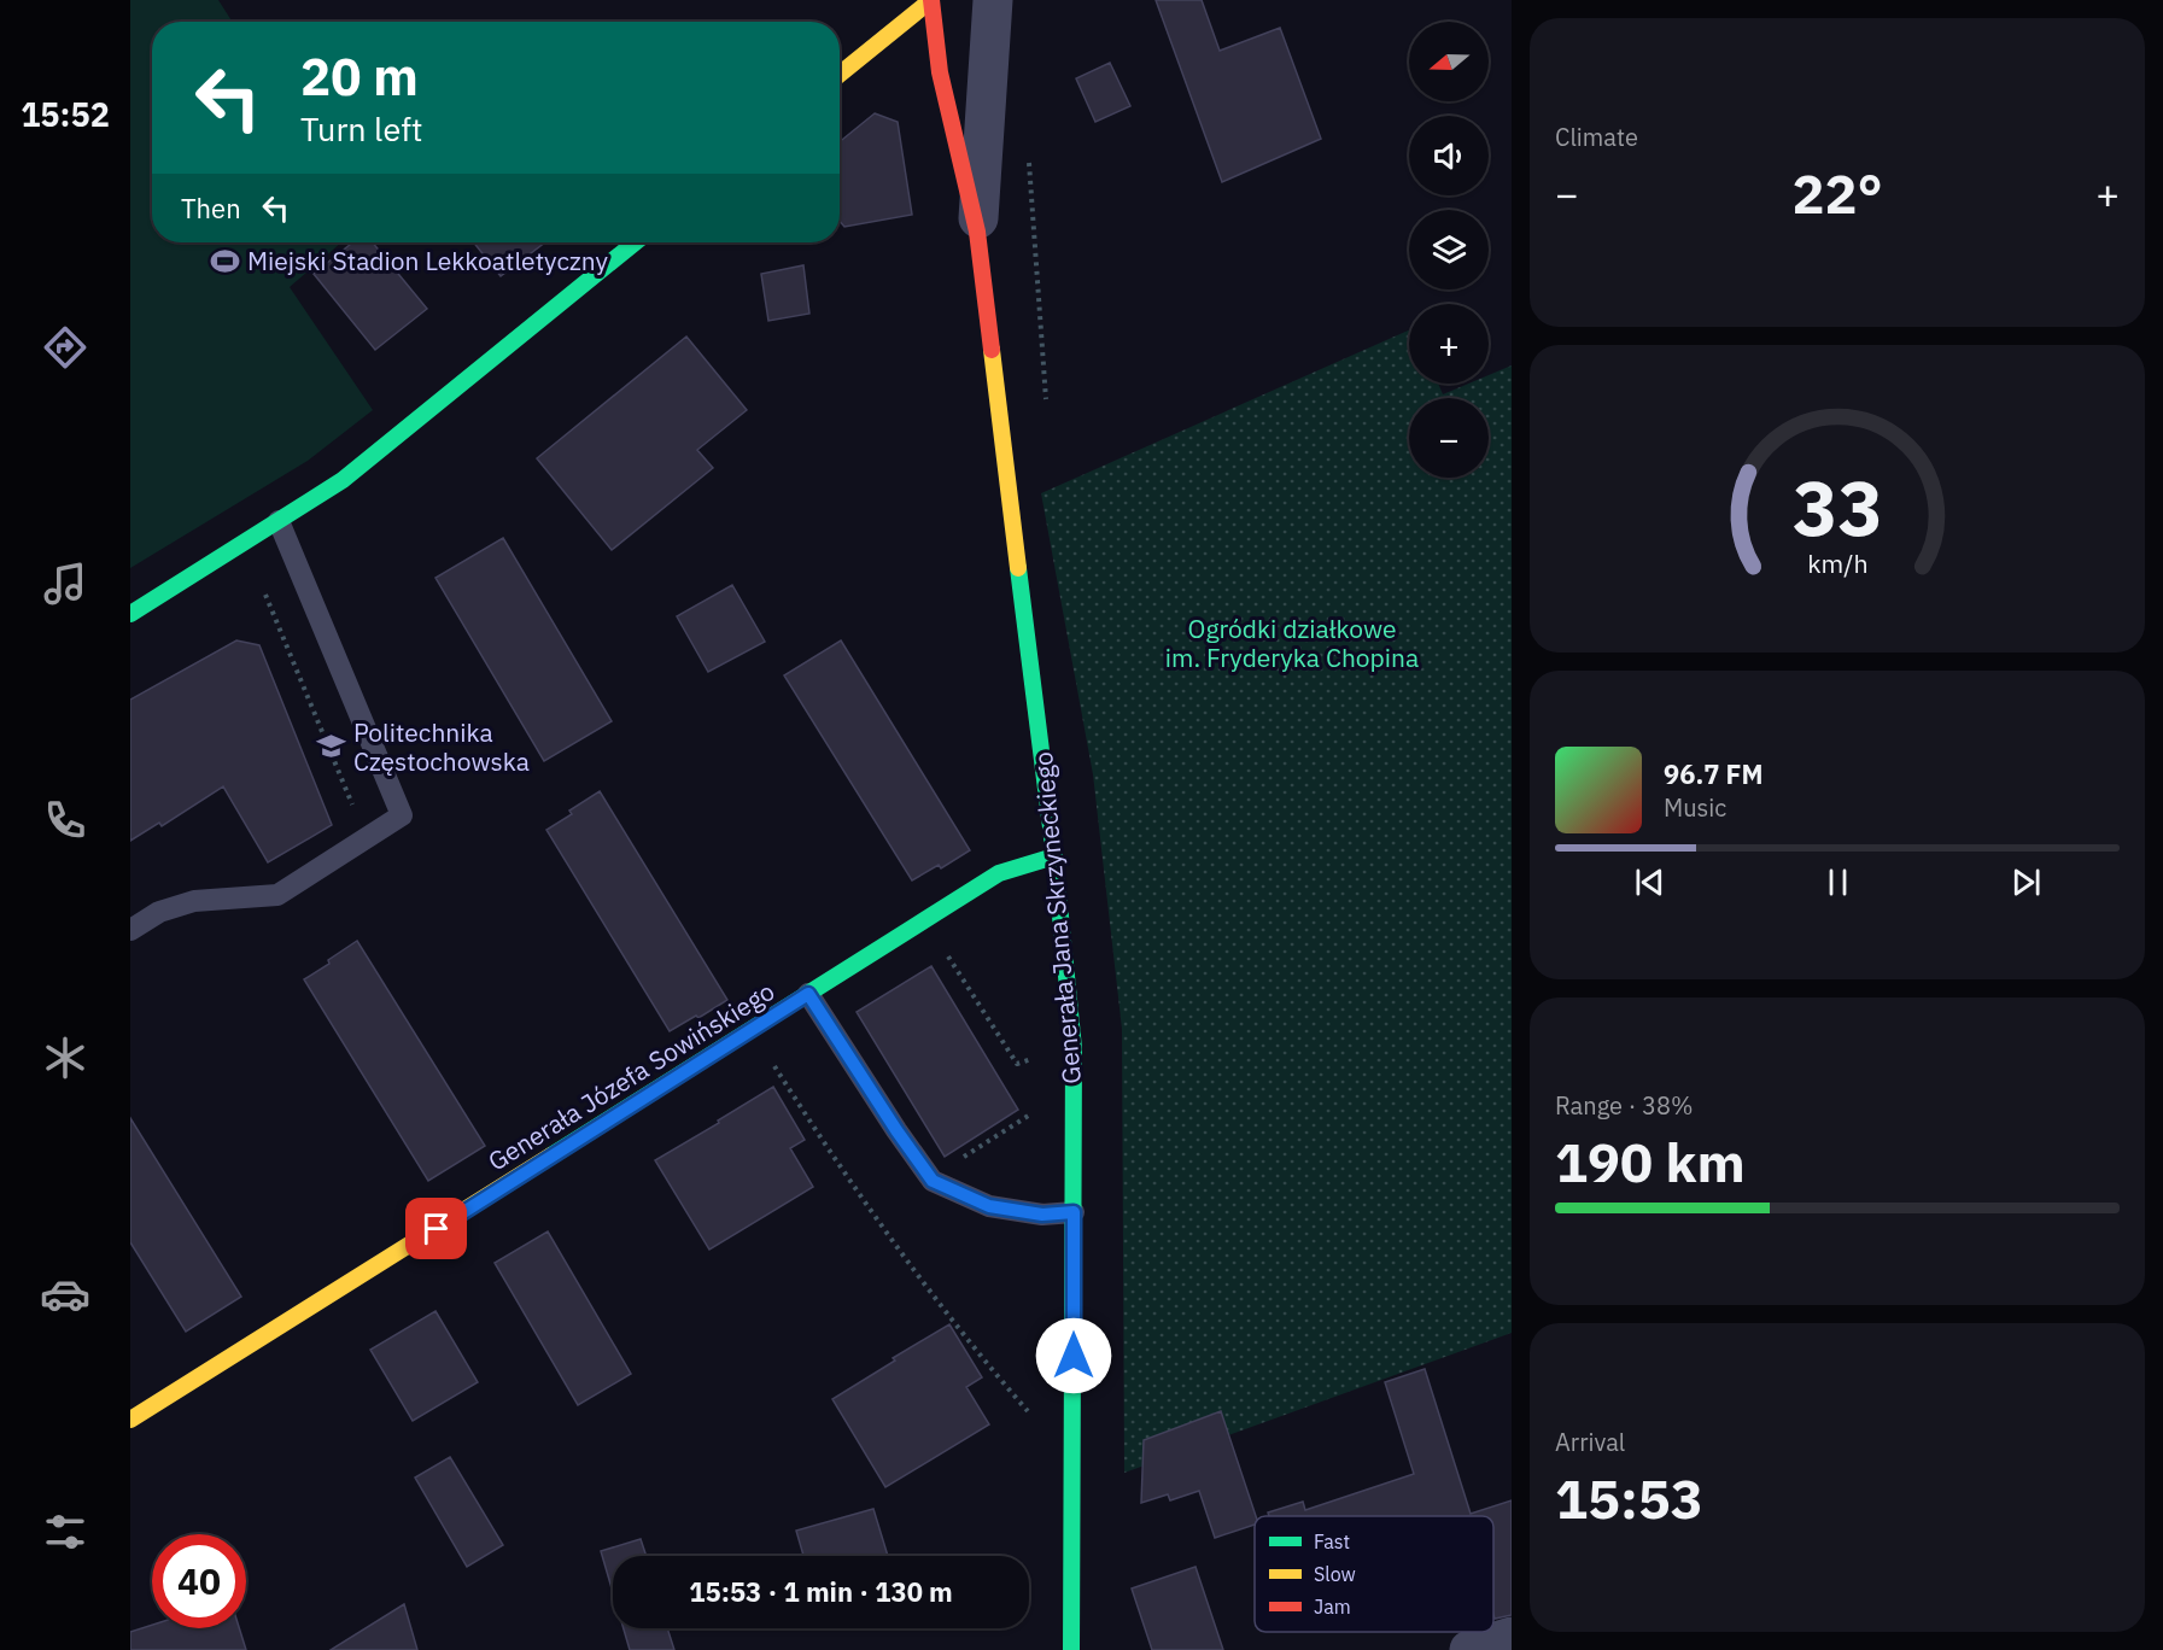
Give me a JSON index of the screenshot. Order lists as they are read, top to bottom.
{
  "streets": {
    "street": ["Generała Jana Skrzyneckiego", "Generała Józefa Sowińskiego"]
  },
  "crossings": [
    ["Generała Jana Skrzyneckiego", "Generała Józefa Sowińskiego"]
  ],
  "parks": ["Ogródki działkowe im. Fryderyka Chopina"],
  "places": {
    "sports": ["Miejski Stadion Lekkoatletyczny"],
    "school or university": ["Politechnika Częstochowska"]
  },
  "legend": ["Fast", "Slow", "Jam"],
  "north": "left",
  "page": {
    "tabs": "15:52",
    "tile": [
      "Climate",
      ["Range · 38%", "190 km"],
      ["Arrival", "15:53"]
    ],
    "map_buttons": ["+", "−"],
    "turn": ["20 m", "Turn left"],
    "heat": ["−", "22°", "+"],
    "then": "Then",
    "song": ["96.7 FM", "Music"],
    "limit": "40",
    "trip": "15:53 · 1 min · 130 m",
    "gauge": ["33", "km/h"]
  }
}
